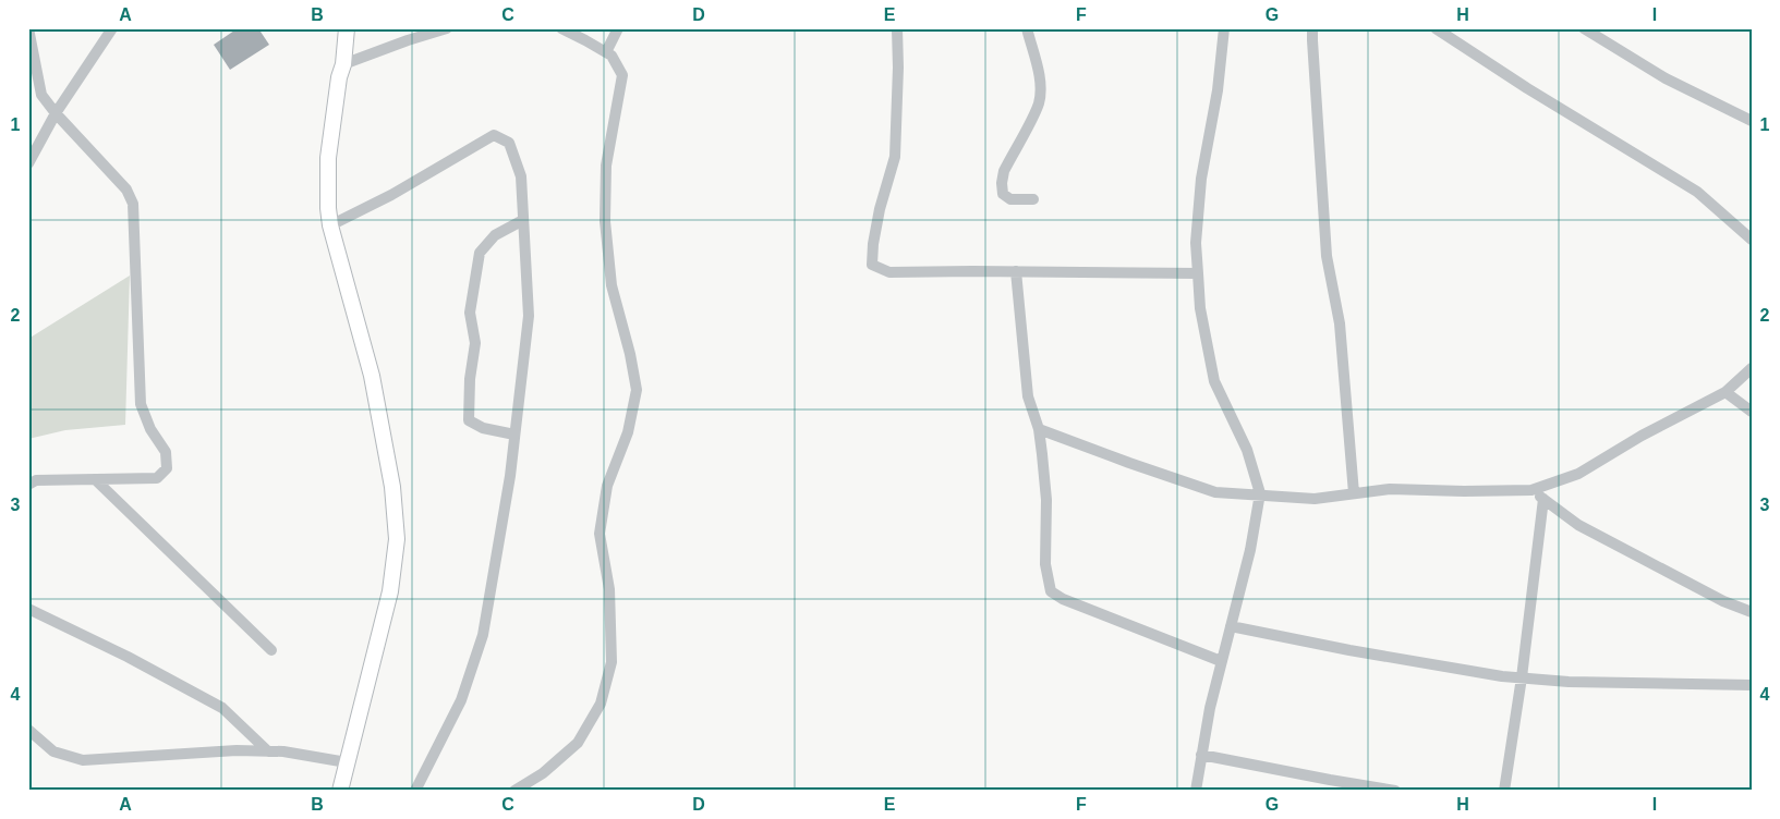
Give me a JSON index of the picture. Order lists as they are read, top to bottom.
{
  "grid": {
    "columns": [
      "A",
      "B",
      "C",
      "D",
      "E",
      "F",
      "G",
      "H",
      "I"
    ],
    "rows": [
      "1",
      "2",
      "3",
      "4"
    ]
  }
}
